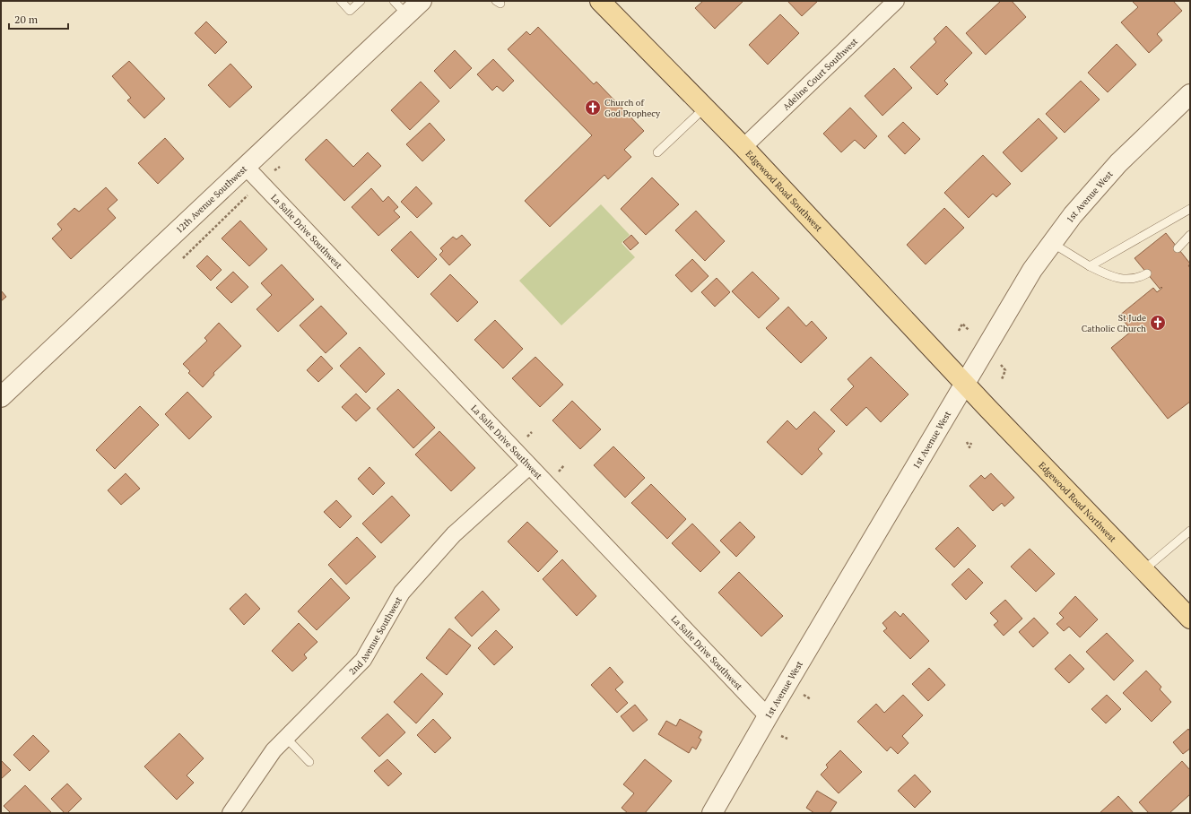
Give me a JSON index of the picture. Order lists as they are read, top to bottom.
{
  "streets": {
    "main road": ["Edgewood Road Southwest", "Edgewood Road Northwest"],
    "street": [
      "Adeline Court Southwest",
      "1st Avenue West",
      "12th Avenue Southwest",
      "La Salle Drive Southwest",
      "2nd Avenue Southwest"
    ]
  },
  "crossings": [
    ["Adeline Court Southwest", "Edgewood Road Southwest"],
    ["Edgewood Road Southwest", "1st Avenue West"],
    ["Edgewood Road Southwest", "Edgewood Road Northwest"],
    ["1st Avenue West", "La Salle Drive Southwest"],
    ["1st Avenue West", "Edgewood Road Northwest"],
    ["12th Avenue Southwest", "La Salle Drive Southwest"],
    ["La Salle Drive Southwest", "2nd Avenue Southwest"]
  ],
  "places": {
    "church": ["Church of God Prophecy", "St Jude Catholic Church"]
  },
  "scale_bar": "20 m"
}
